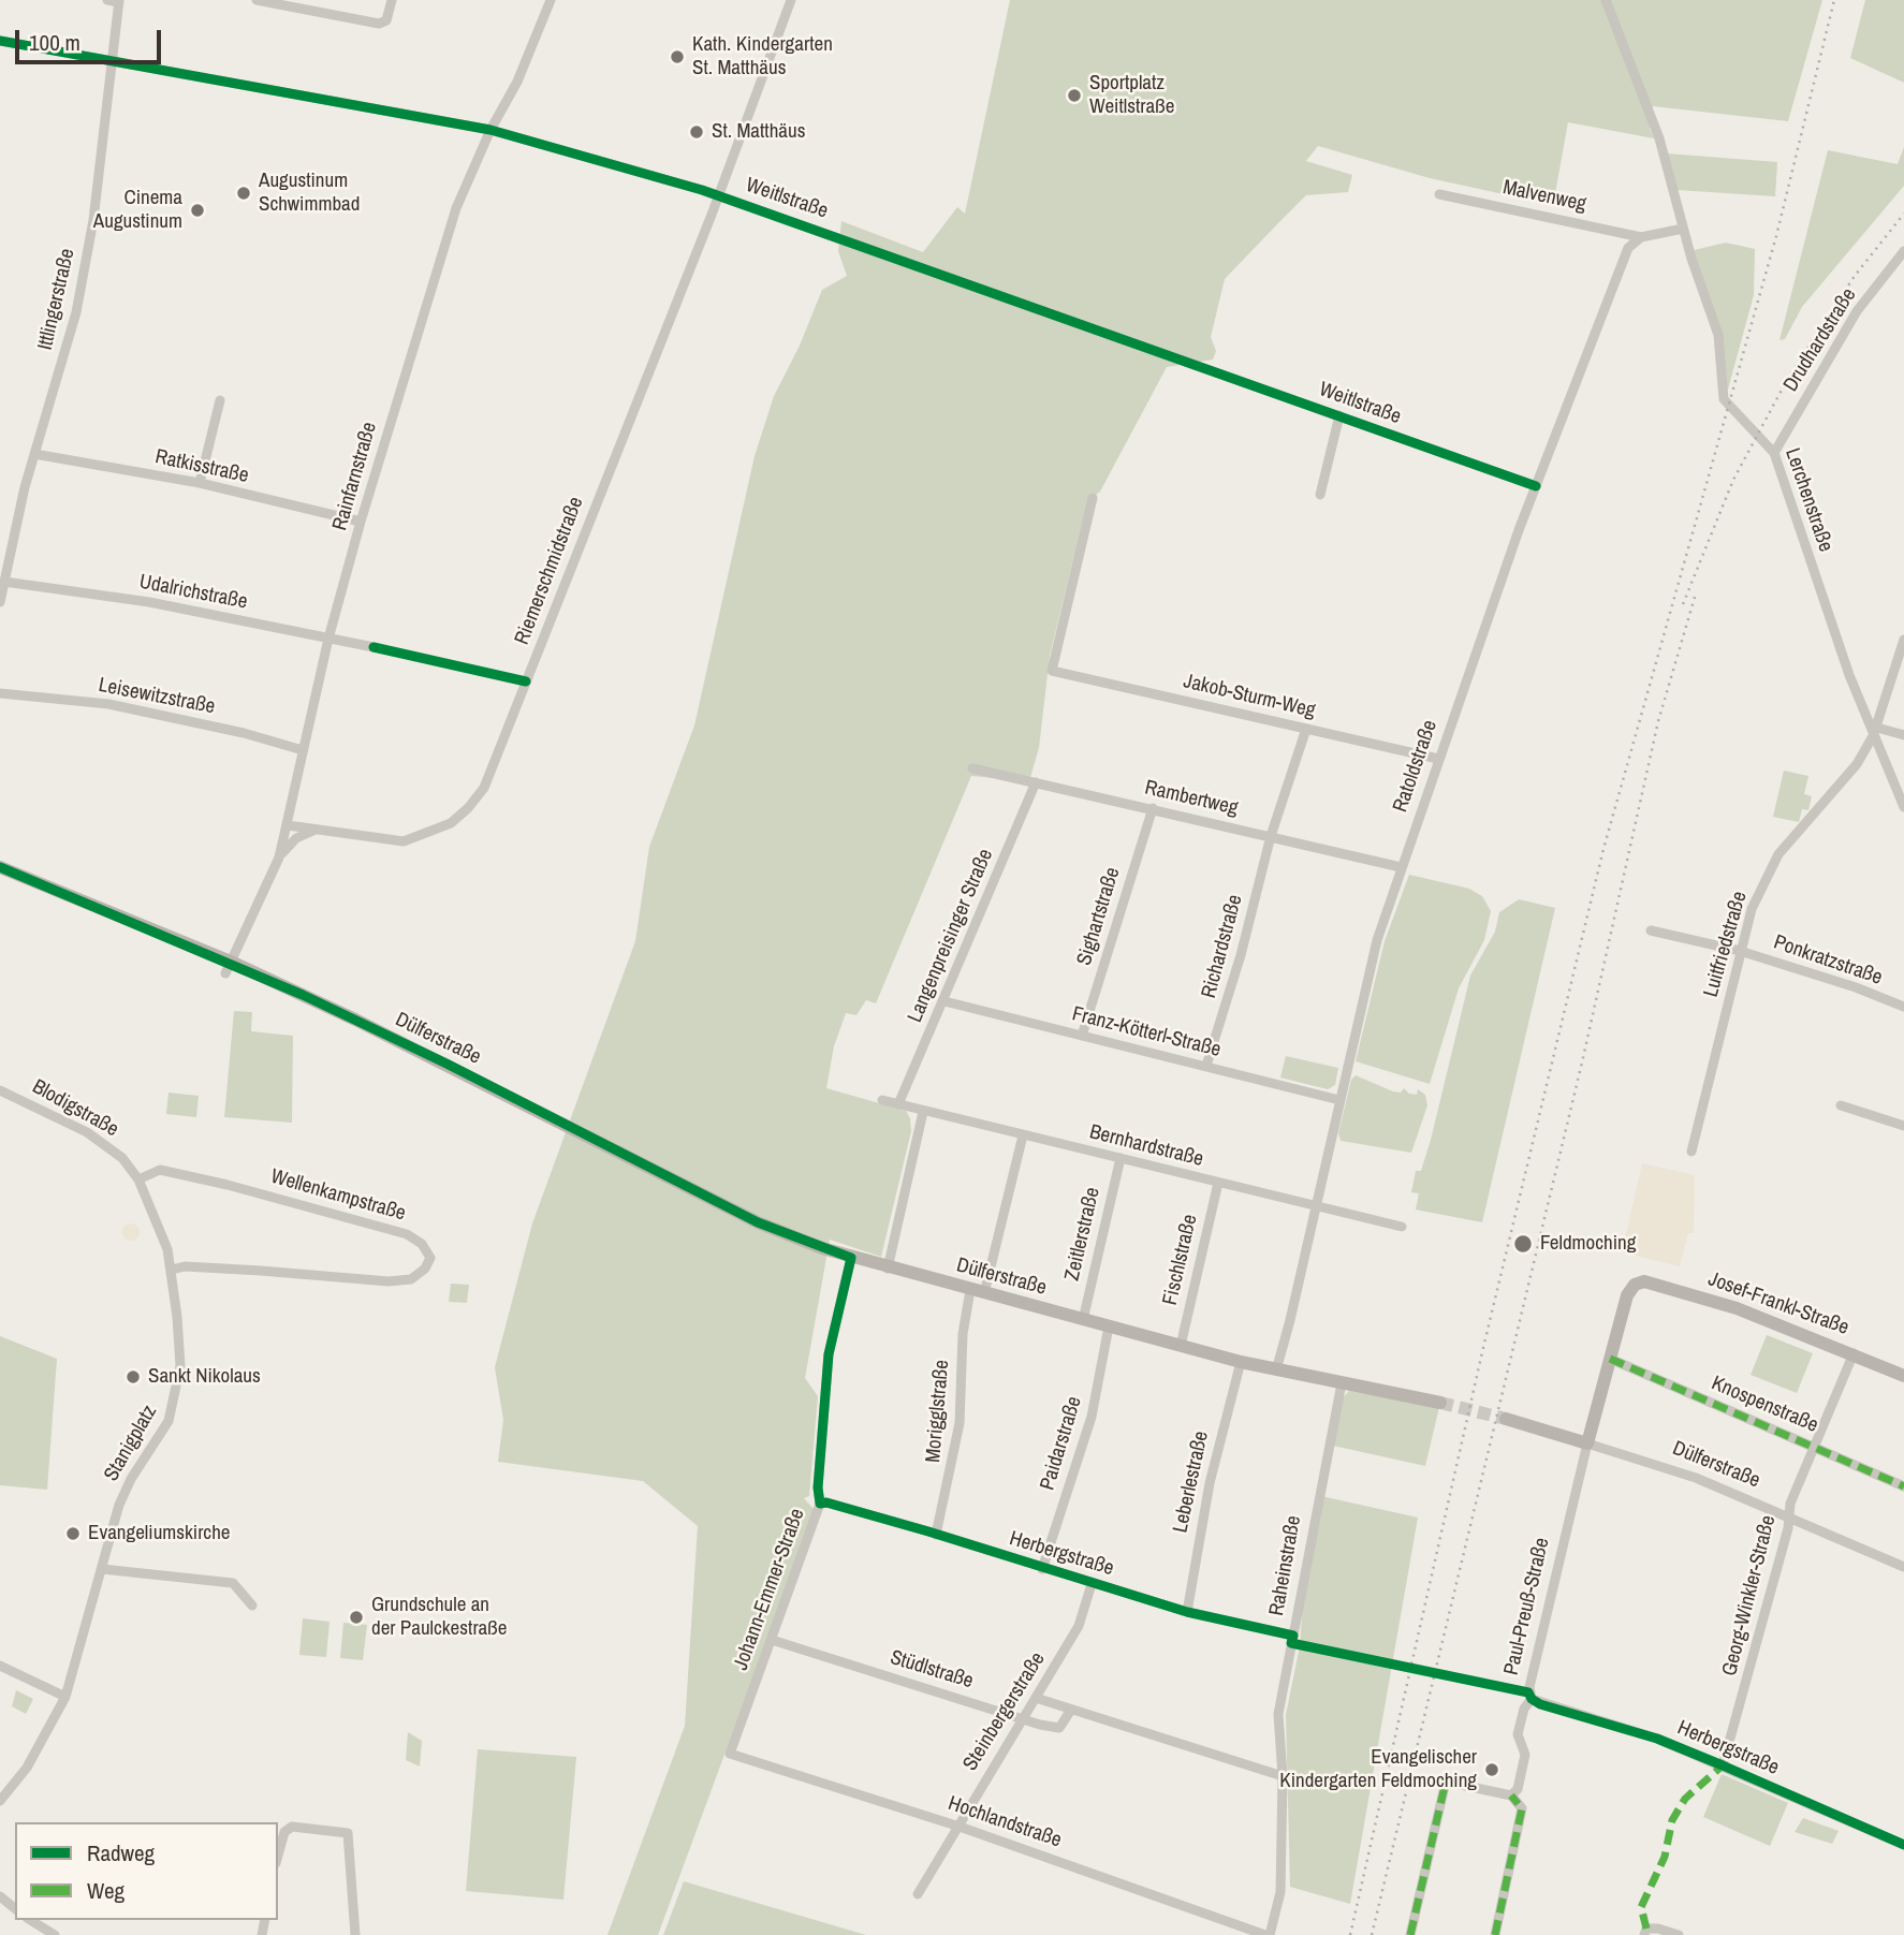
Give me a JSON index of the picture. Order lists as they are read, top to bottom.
{
  "streets": {
    "main road": ["Dülferstraße", "Josef-Frankl-Straße", "Paul-Preuß-Straße"],
    "street": [
      "Malvenweg",
      "Weitlstraße",
      "Ittlingerstraße",
      "Drudhardstraße",
      "Ratkisstraße",
      "Rainfarnstraße",
      "Lerchenstraße",
      "Riemerschmidstraße",
      "Udalrichstraße",
      "Leisewitzstraße",
      "Jakob-Sturm-Weg",
      "Ratoldstraße",
      "Rambertweg",
      "Sighartstraße",
      "Langenpreisinger Straße",
      "Luitfriedstraße",
      "Richardstraße",
      "Ponkratzstraße",
      "Franz-Kötterl-Straße",
      "Blodigstraße",
      "Bernhardstraße",
      "Wellenkampstraße",
      "Zeitlerstraße",
      "Fischlstraße",
      "Knospenstraße",
      "Morigglstraße",
      "Stanigplatz",
      "Paidarstraße",
      "Leberlestraße",
      "Herbergstraße",
      "Raheinstraße",
      "Johann-Emmer-Straße",
      "Georg-Winkler-Straße",
      "Stüdlstraße",
      "Steinbergerstraße",
      "Hochlandstraße"
    ]
  },
  "crossings": [
    ["Malvenweg", "Ratoldstraße"],
    ["Weitlstraße", "Ittlingerstraße"],
    ["Weitlstraße", "Rainfarnstraße"],
    ["Weitlstraße", "Riemerschmidstraße"],
    ["Weitlstraße", "Ratoldstraße"],
    ["Ittlingerstraße", "Ratkisstraße"],
    ["Ittlingerstraße", "Udalrichstraße"],
    ["Drudhardstraße", "Lerchenstraße"],
    ["Ratkisstraße", "Rainfarnstraße"],
    ["Rainfarnstraße", "Riemerschmidstraße"],
    ["Rainfarnstraße", "Udalrichstraße"],
    ["Rainfarnstraße", "Leisewitzstraße"],
    ["Rainfarnstraße", "Dülferstraße"],
    ["Lerchenstraße", "Luitfriedstraße"],
    ["Jakob-Sturm-Weg", "Ratoldstraße"],
    ["Jakob-Sturm-Weg", "Richardstraße"],
    ["Ratoldstraße", "Rambertweg"],
    ["Ratoldstraße", "Franz-Kötterl-Straße"],
    ["Ratoldstraße", "Dülferstraße"],
    ["Ratoldstraße", "Bernhardstraße"],
    ["Rambertweg", "Sighartstraße"],
    ["Rambertweg", "Langenpreisinger Straße"],
    ["Rambertweg", "Richardstraße"],
    ["Sighartstraße", "Franz-Kötterl-Straße"],
    ["Langenpreisinger Straße", "Franz-Kötterl-Straße"],
    ["Langenpreisinger Straße", "Bernhardstraße"],
    ["Luitfriedstraße", "Ponkratzstraße"],
    ["Richardstraße", "Franz-Kötterl-Straße"],
    ["Dülferstraße", "Zeitlerstraße"],
    ["Dülferstraße", "Fischlstraße"],
    ["Dülferstraße", "Morigglstraße"],
    ["Dülferstraße", "Paidarstraße"],
    ["Dülferstraße", "Leberlestraße"],
    ["Dülferstraße", "Raheinstraße"],
    ["Dülferstraße", "Johann-Emmer-Straße"],
    ["Dülferstraße", "Georg-Winkler-Straße"],
    ["Dülferstraße", "Paul-Preuß-Straße"],
    ["Blodigstraße", "Wellenkampstraße"],
    ["Blodigstraße", "Stanigplatz"],
    ["Bernhardstraße", "Zeitlerstraße"],
    ["Bernhardstraße", "Fischlstraße"],
    ["Josef-Frankl-Straße", "Georg-Winkler-Straße"],
    ["Josef-Frankl-Straße", "Paul-Preuß-Straße"],
    ["Knospenstraße", "Georg-Winkler-Straße"],
    ["Knospenstraße", "Paul-Preuß-Straße"],
    ["Morigglstraße", "Herbergstraße"],
    ["Paidarstraße", "Herbergstraße"],
    ["Leberlestraße", "Herbergstraße"],
    ["Herbergstraße", "Raheinstraße"],
    ["Herbergstraße", "Johann-Emmer-Straße"],
    ["Herbergstraße", "Georg-Winkler-Straße"],
    ["Herbergstraße", "Paul-Preuß-Straße"],
    ["Herbergstraße", "Steinbergerstraße"],
    ["Raheinstraße", "Hochlandstraße"],
    ["Johann-Emmer-Straße", "Stüdlstraße"],
    ["Johann-Emmer-Straße", "Hochlandstraße"],
    ["Stüdlstraße", "Steinbergerstraße"],
    ["Steinbergerstraße", "Hochlandstraße"]
  ],
  "places": [
    "Kath. Kindergarten St. Matthäus",
    "Sportplatz Weitlstraße",
    "St. Matthäus",
    "Augustinum Schwimmbad",
    "Cinema Augustinum",
    "Feldmoching",
    "Sankt Nikolaus",
    "Evangeliumskirche",
    "Grundschule an der Paulckestraße",
    "Evangelischer Kindergarten Feldmoching"
  ],
  "legend": ["Radweg", "Weg"],
  "scale_bar": "100 m"
}
